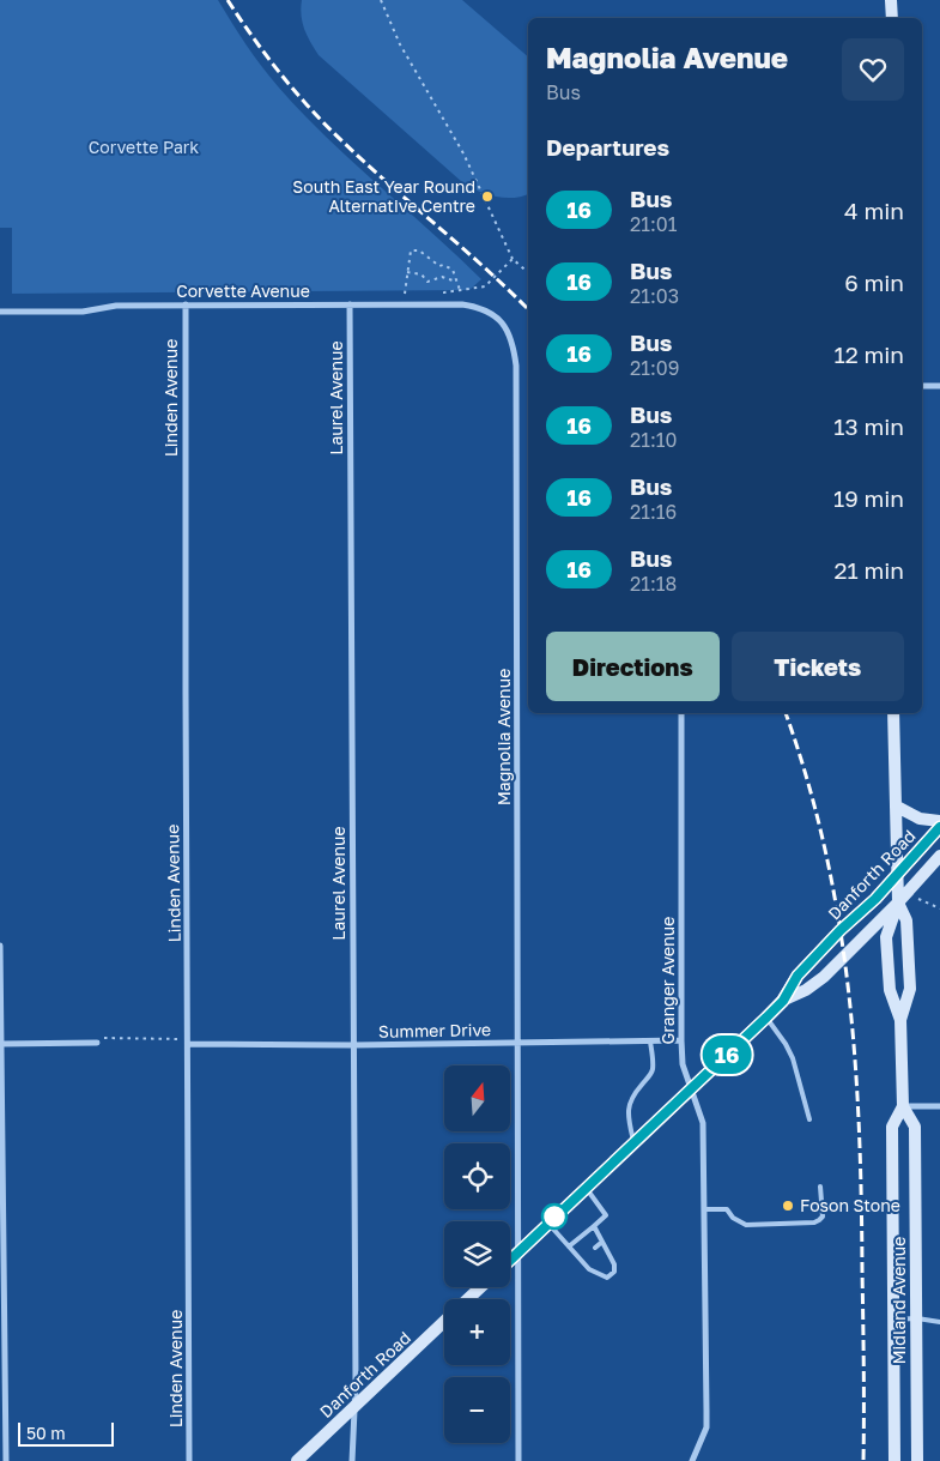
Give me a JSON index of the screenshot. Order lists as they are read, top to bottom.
{
  "streets": {
    "main road": ["Danforth Road", "Midland Avenue"],
    "street": [
      "Corvette Avenue",
      "Linden Avenue",
      "Laurel Avenue",
      "Magnolia Avenue",
      "Granger Avenue",
      "Summer Drive"
    ]
  },
  "crossings": [
    ["Corvette Avenue", "Linden Avenue"],
    ["Corvette Avenue", "Laurel Avenue"],
    ["Corvette Avenue", "Magnolia Avenue"],
    ["Linden Avenue", "Summer Drive"],
    ["Laurel Avenue", "Danforth Road"],
    ["Laurel Avenue", "Summer Drive"],
    ["Magnolia Avenue", "Danforth Road"],
    ["Magnolia Avenue", "Summer Drive"],
    ["Danforth Road", "Granger Avenue"],
    ["Danforth Road", "Midland Avenue"],
    ["Granger Avenue", "Summer Drive"]
  ],
  "parks": ["Corvette Park"],
  "places": ["South East Year Round Alternative Centre", "Foson Stone"],
  "lines": ["bus line 16"],
  "scale_bar": "50 m",
  "north": "top",
  "page": {
    "on_map": "16",
    "heading": [
      ["Magnolia Avenue", "Bus"],
      "Departures"
    ],
    "list": [
      {
        "mark": "16",
        "name": "Bus",
        "note": "21:01",
        "value": "4 min"
      },
      {
        "mark": "16",
        "name": "Bus",
        "note": "21:03",
        "value": "6 min"
      },
      {
        "mark": "16",
        "name": "Bus",
        "note": "21:09",
        "value": "12 min"
      },
      {
        "mark": "16",
        "name": "Bus",
        "note": "21:10",
        "value": "13 min"
      },
      {
        "mark": "16",
        "name": "Bus",
        "note": "21:16",
        "value": "19 min"
      },
      {
        "mark": "16",
        "name": "Bus",
        "note": "21:18",
        "value": "21 min"
      }
    ],
    "buttons": ["Directions", "Tickets"],
    "map_buttons": ["+", "−"],
    "scale": "50 m"
  }
}
